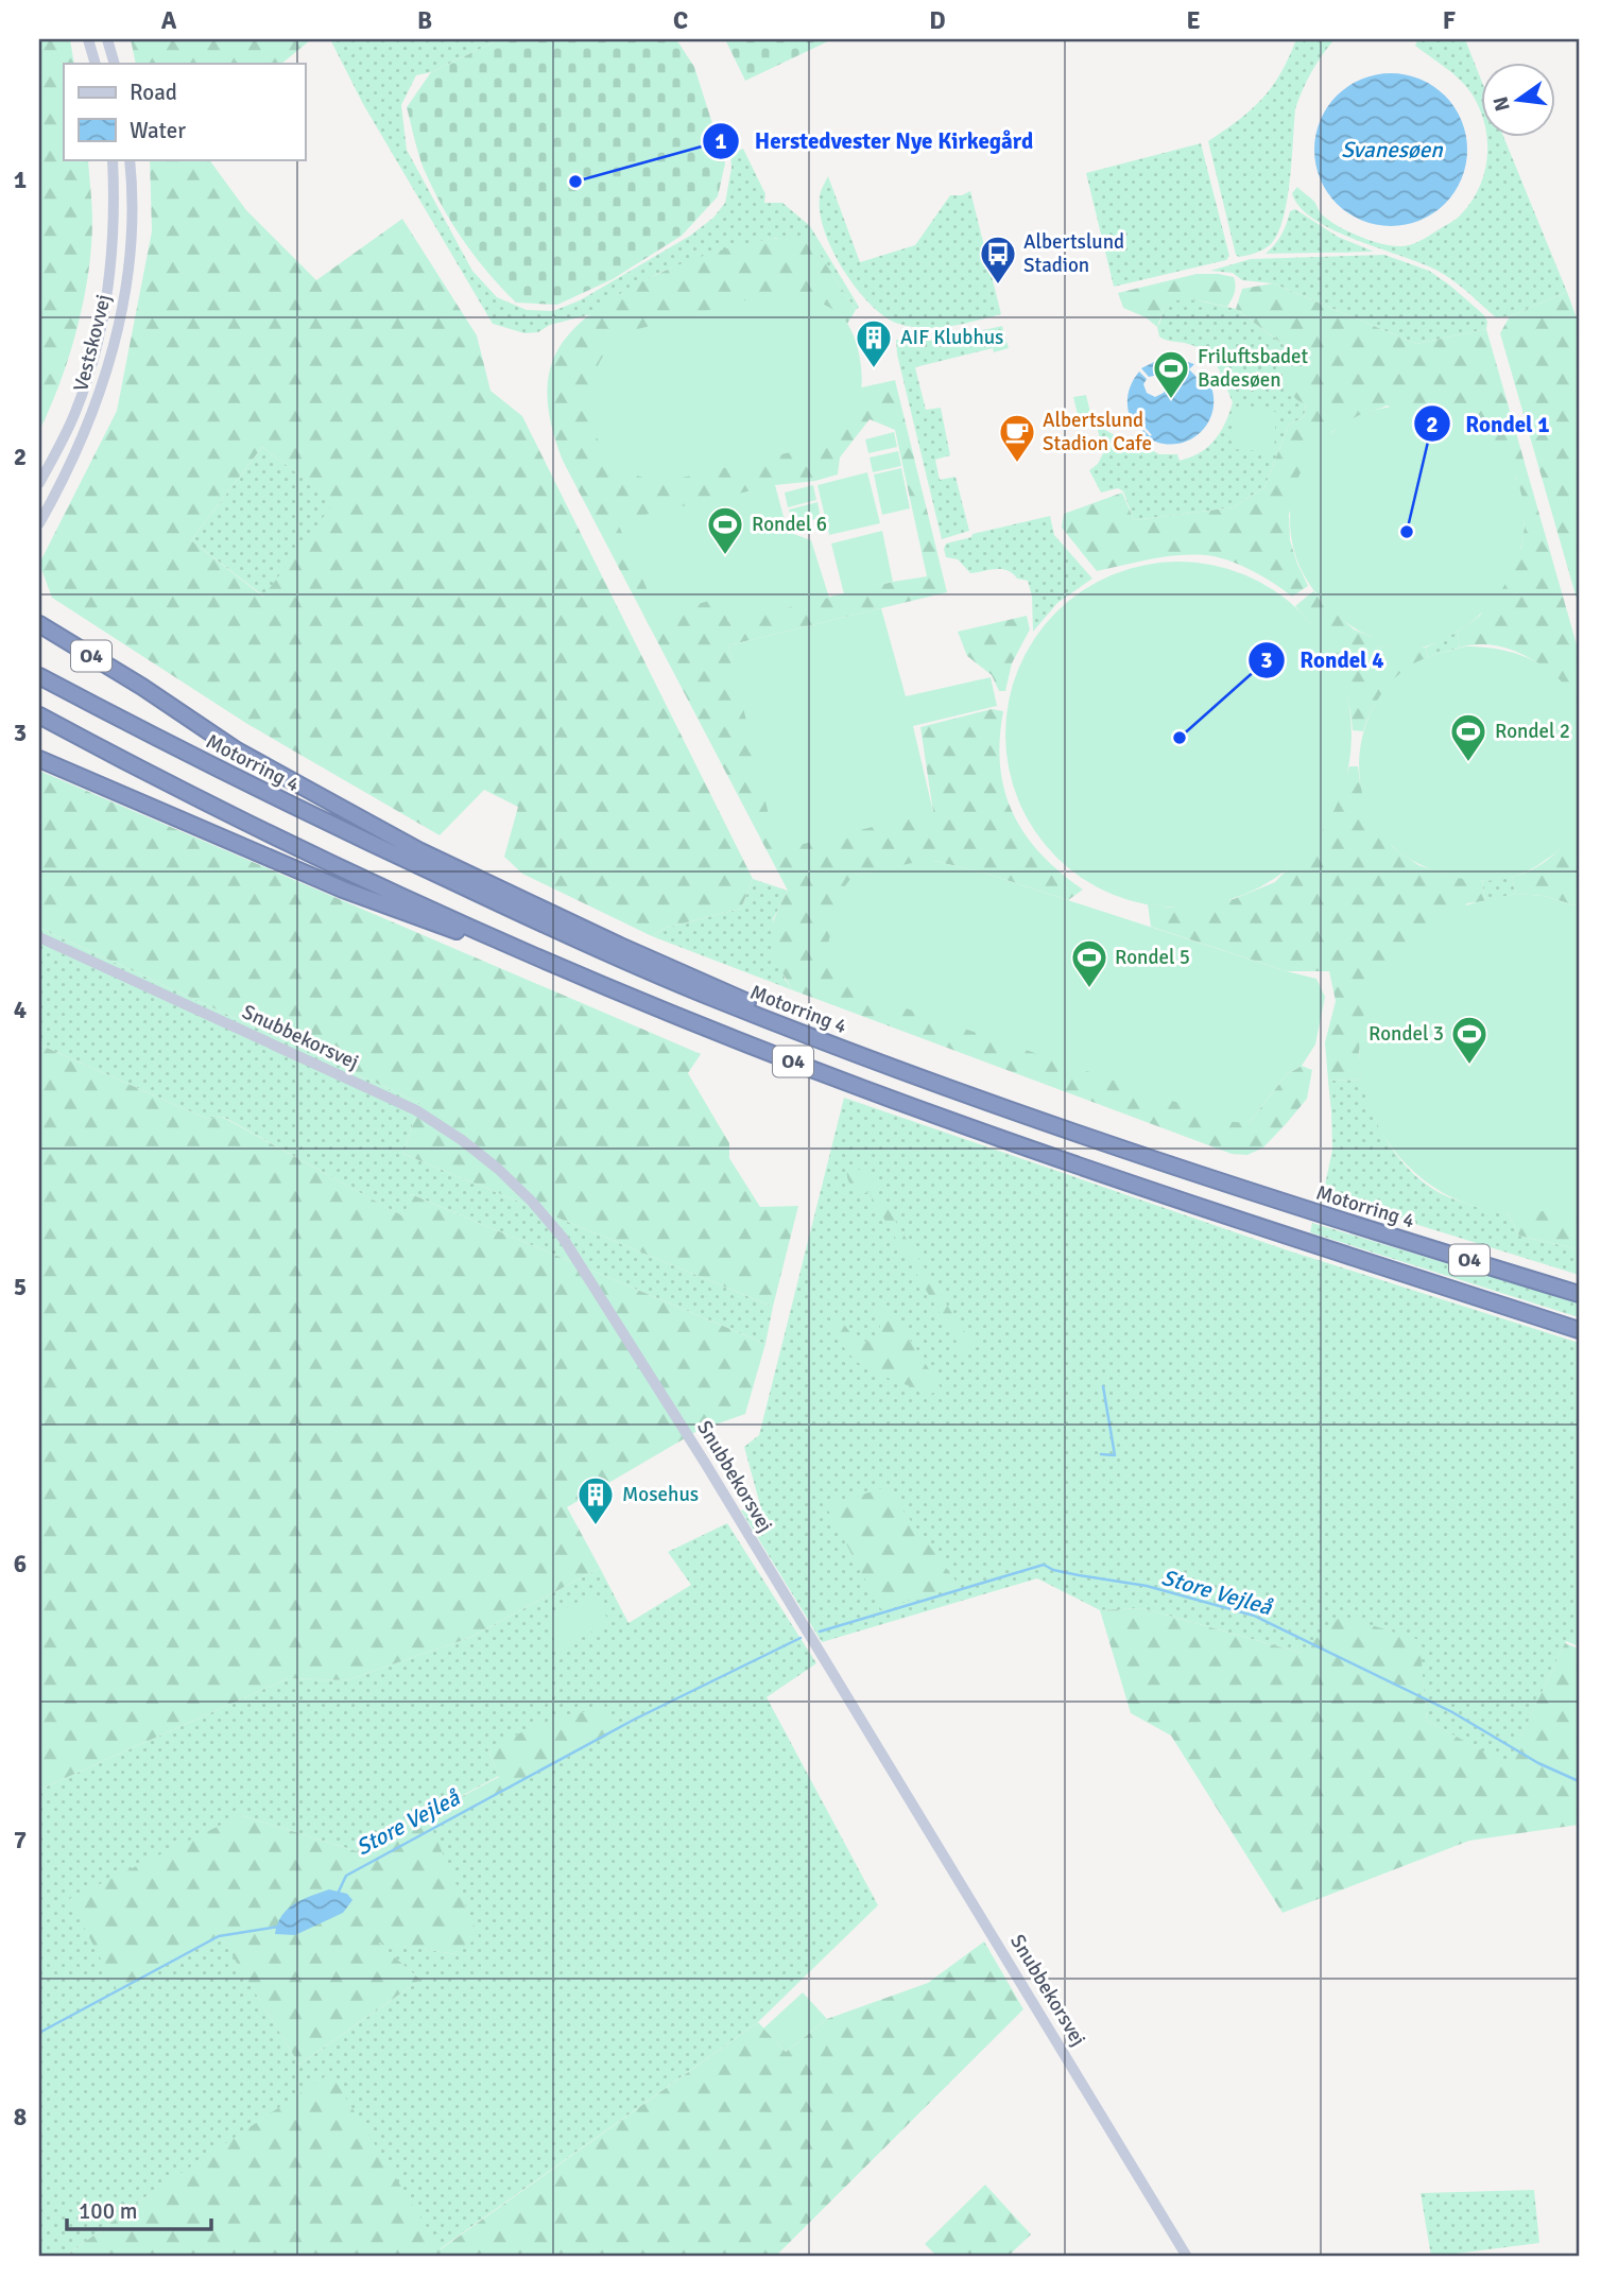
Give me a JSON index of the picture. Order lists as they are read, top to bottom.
{
  "streets": {
    "highway": ["O4", "Motorring 4"],
    "street": ["Vestskovvej", "Snubbekorsvej"]
  },
  "crossings": [
    ["O4", "Motorring 4"]
  ],
  "water": ["Svanesøen", "Store Vejleå"],
  "places": {
    "other": ["Herstedvester Nye Kirkegård", "Rondel 1", "Rondel 4"],
    "bus stop": ["Albertslund Stadion"],
    "building": ["AIF Klubhus", "Mosehus"],
    "sports": [
      "Friluftsbadet Badesøen",
      "Rondel 6",
      "Rondel 2",
      "Rondel 5",
      "Rondel 3"
    ],
    "cafe": ["Albertslund Stadion Cafe"]
  },
  "legend": ["Road", "Water"],
  "scale_bar": "100 m",
  "north": "left",
  "grid": {
    "columns": [
      "A",
      "B",
      "C",
      "D",
      "E",
      "F"
    ],
    "rows": [
      "1",
      "2",
      "3",
      "4",
      "5",
      "6",
      "7",
      "8"
    ]
  }
}
